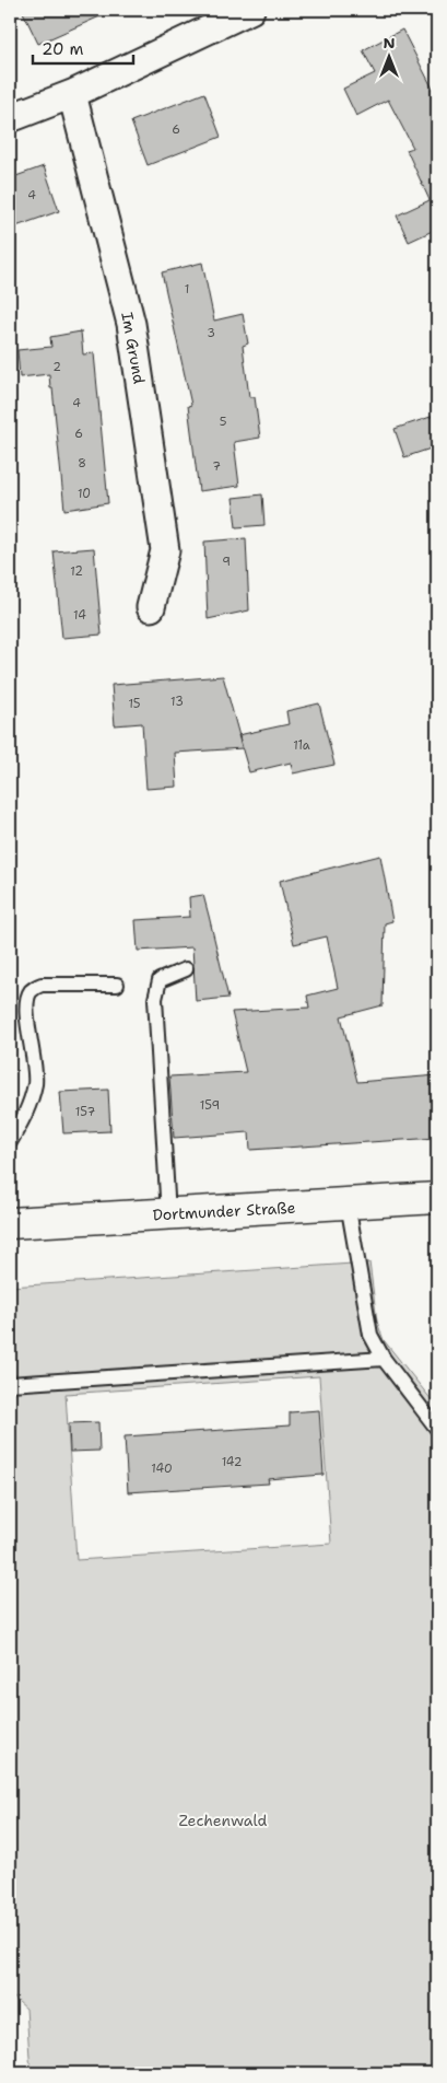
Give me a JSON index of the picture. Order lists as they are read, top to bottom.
{
  "streets": {
    "main road": ["Dortmunder Straße"],
    "street": ["Im Grund"]
  },
  "parks": ["Zechenwald"],
  "house_numbers": [
    "6",
    "4",
    "1",
    "3",
    "2",
    "4",
    "5",
    "6",
    "8",
    "7",
    "10",
    "9",
    "12",
    "14",
    "13",
    "15",
    "11a",
    "159",
    "157",
    "142",
    "140"
  ],
  "scale_bar": "20 m",
  "north": "top"
}
